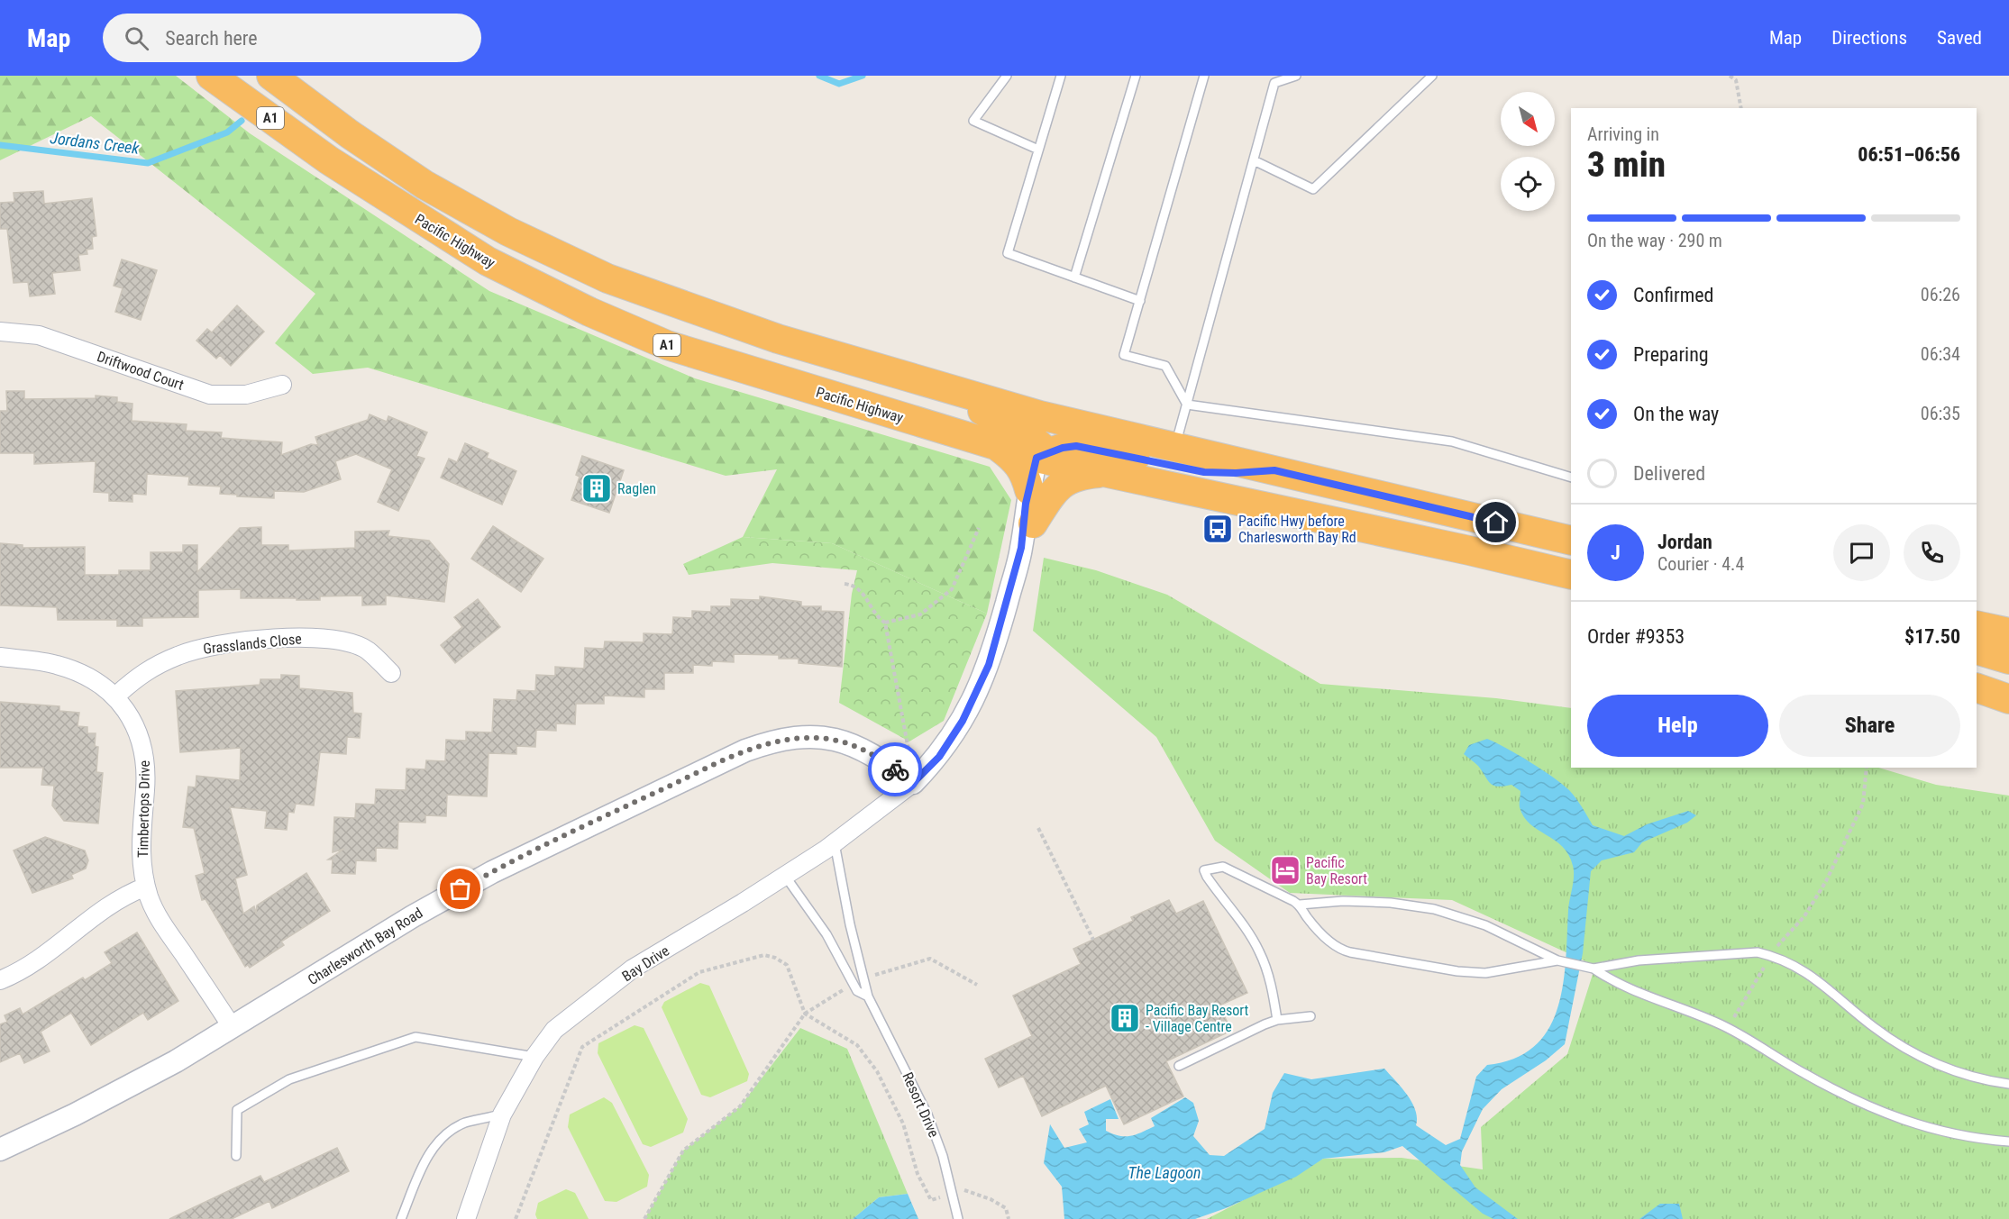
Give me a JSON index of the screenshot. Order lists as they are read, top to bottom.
{
  "streets": {
    "highway": ["A1", "Pacific Highway"],
    "street": [
      "Driftwood Court",
      "Grasslands Close",
      "Timbertops Drive",
      "Charlesworth Bay Road",
      "Bay Drive"
    ],
    "lane": ["Resort Drive"]
  },
  "crossings": [
    ["Grasslands Close", "Timbertops Drive"],
    ["Timbertops Drive", "Charlesworth Bay Road"],
    ["Charlesworth Bay Road", "Bay Drive"],
    ["Bay Drive", "Resort Drive"]
  ],
  "water": ["Jordans Creek", "The Lagoon"],
  "places": {
    "building": ["Raglen", "Pacific Bay Resort - Village Centre"],
    "bus stop": ["Pacific Hwy before Charlesworth Bay Rd"],
    "hotel": ["Pacific Bay Resort"]
  },
  "north": "bottom right",
  "page": {
    "header": "Map",
    "search": "Search here",
    "nav": ["Map", "Directions", "Saved"],
    "heading": ["3 min", "Arriving in", "06:51–06:56"],
    "panel": [
      "Jordan",
      "Courier · 4.4",
      "Order #9353",
      "$17.50"
    ],
    "bar": "On the way · 290 m",
    "list": [
      ["Confirmed", "06:26"],
      ["Preparing", "06:34"],
      ["On the way", "06:35"],
      "Delivered"
    ],
    "round": "J",
    "buttons": ["Help", "Share"]
  }
}
